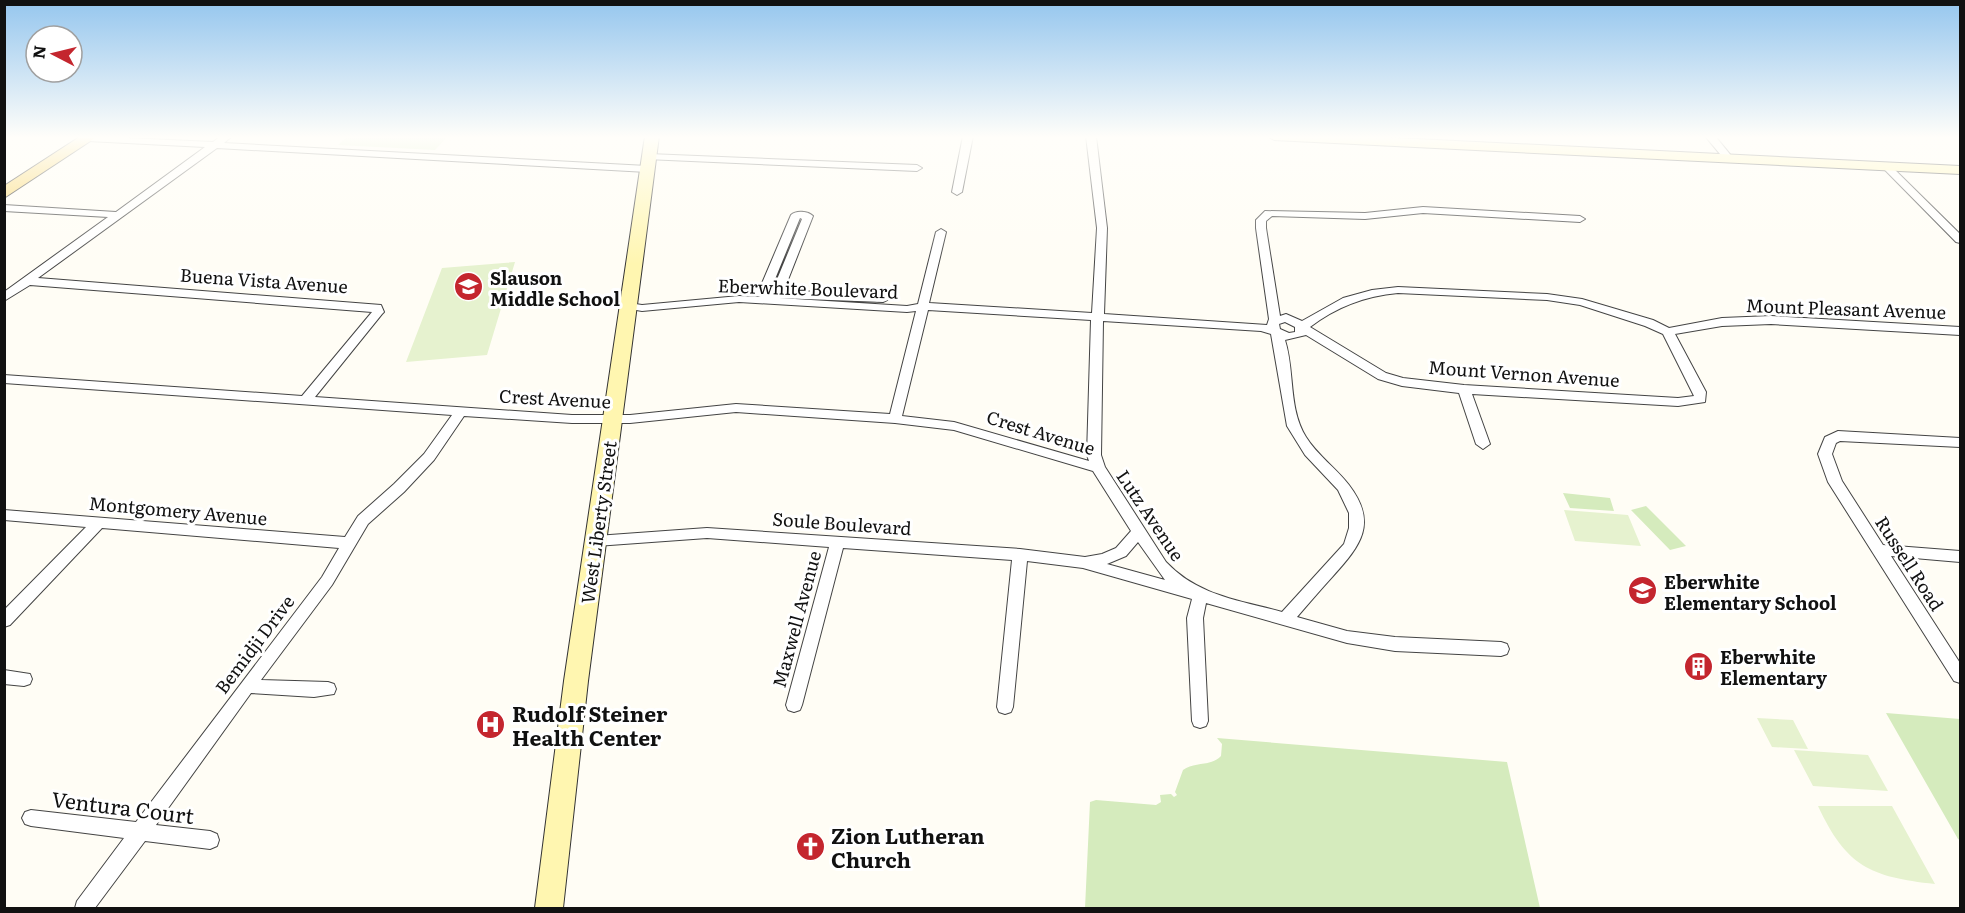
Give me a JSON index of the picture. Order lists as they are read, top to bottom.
{
  "streets": {
    "main road": ["West Liberty Street"],
    "street": [
      "Buena Vista Avenue",
      "Eberwhite Boulevard",
      "Mount Pleasant Avenue",
      "Mount Vernon Avenue",
      "Crest Avenue",
      "Montgomery Avenue",
      "Lutz Avenue",
      "Soule Boulevard",
      "Russell Road",
      "Maxwell Avenue",
      "Bemidji Drive",
      "Ventura Court"
    ]
  },
  "crossings": [
    ["Buena Vista Avenue", "Crest Avenue"],
    ["Eberwhite Boulevard", "Mount Vernon Avenue"],
    ["Eberwhite Boulevard", "Lutz Avenue"],
    ["Eberwhite Boulevard", "West Liberty Street"],
    ["Mount Pleasant Avenue", "Mount Vernon Avenue"],
    ["Crest Avenue", "Lutz Avenue"],
    ["Crest Avenue", "West Liberty Street"],
    ["Crest Avenue", "Bemidji Drive"],
    ["Montgomery Avenue", "Bemidji Drive"],
    ["Lutz Avenue", "Soule Boulevard"],
    ["West Liberty Street", "Soule Boulevard"],
    ["Soule Boulevard", "Maxwell Avenue"],
    ["Bemidji Drive", "Ventura Court"]
  ],
  "places": {
    "school or university": ["Slauson Middle School", "Eberwhite Elementary School"],
    "building": ["Eberwhite Elementary"],
    "hospital": ["Rudolf Steiner Health Center"],
    "church": ["Zion Lutheran Church"]
  },
  "north": "left"
}
